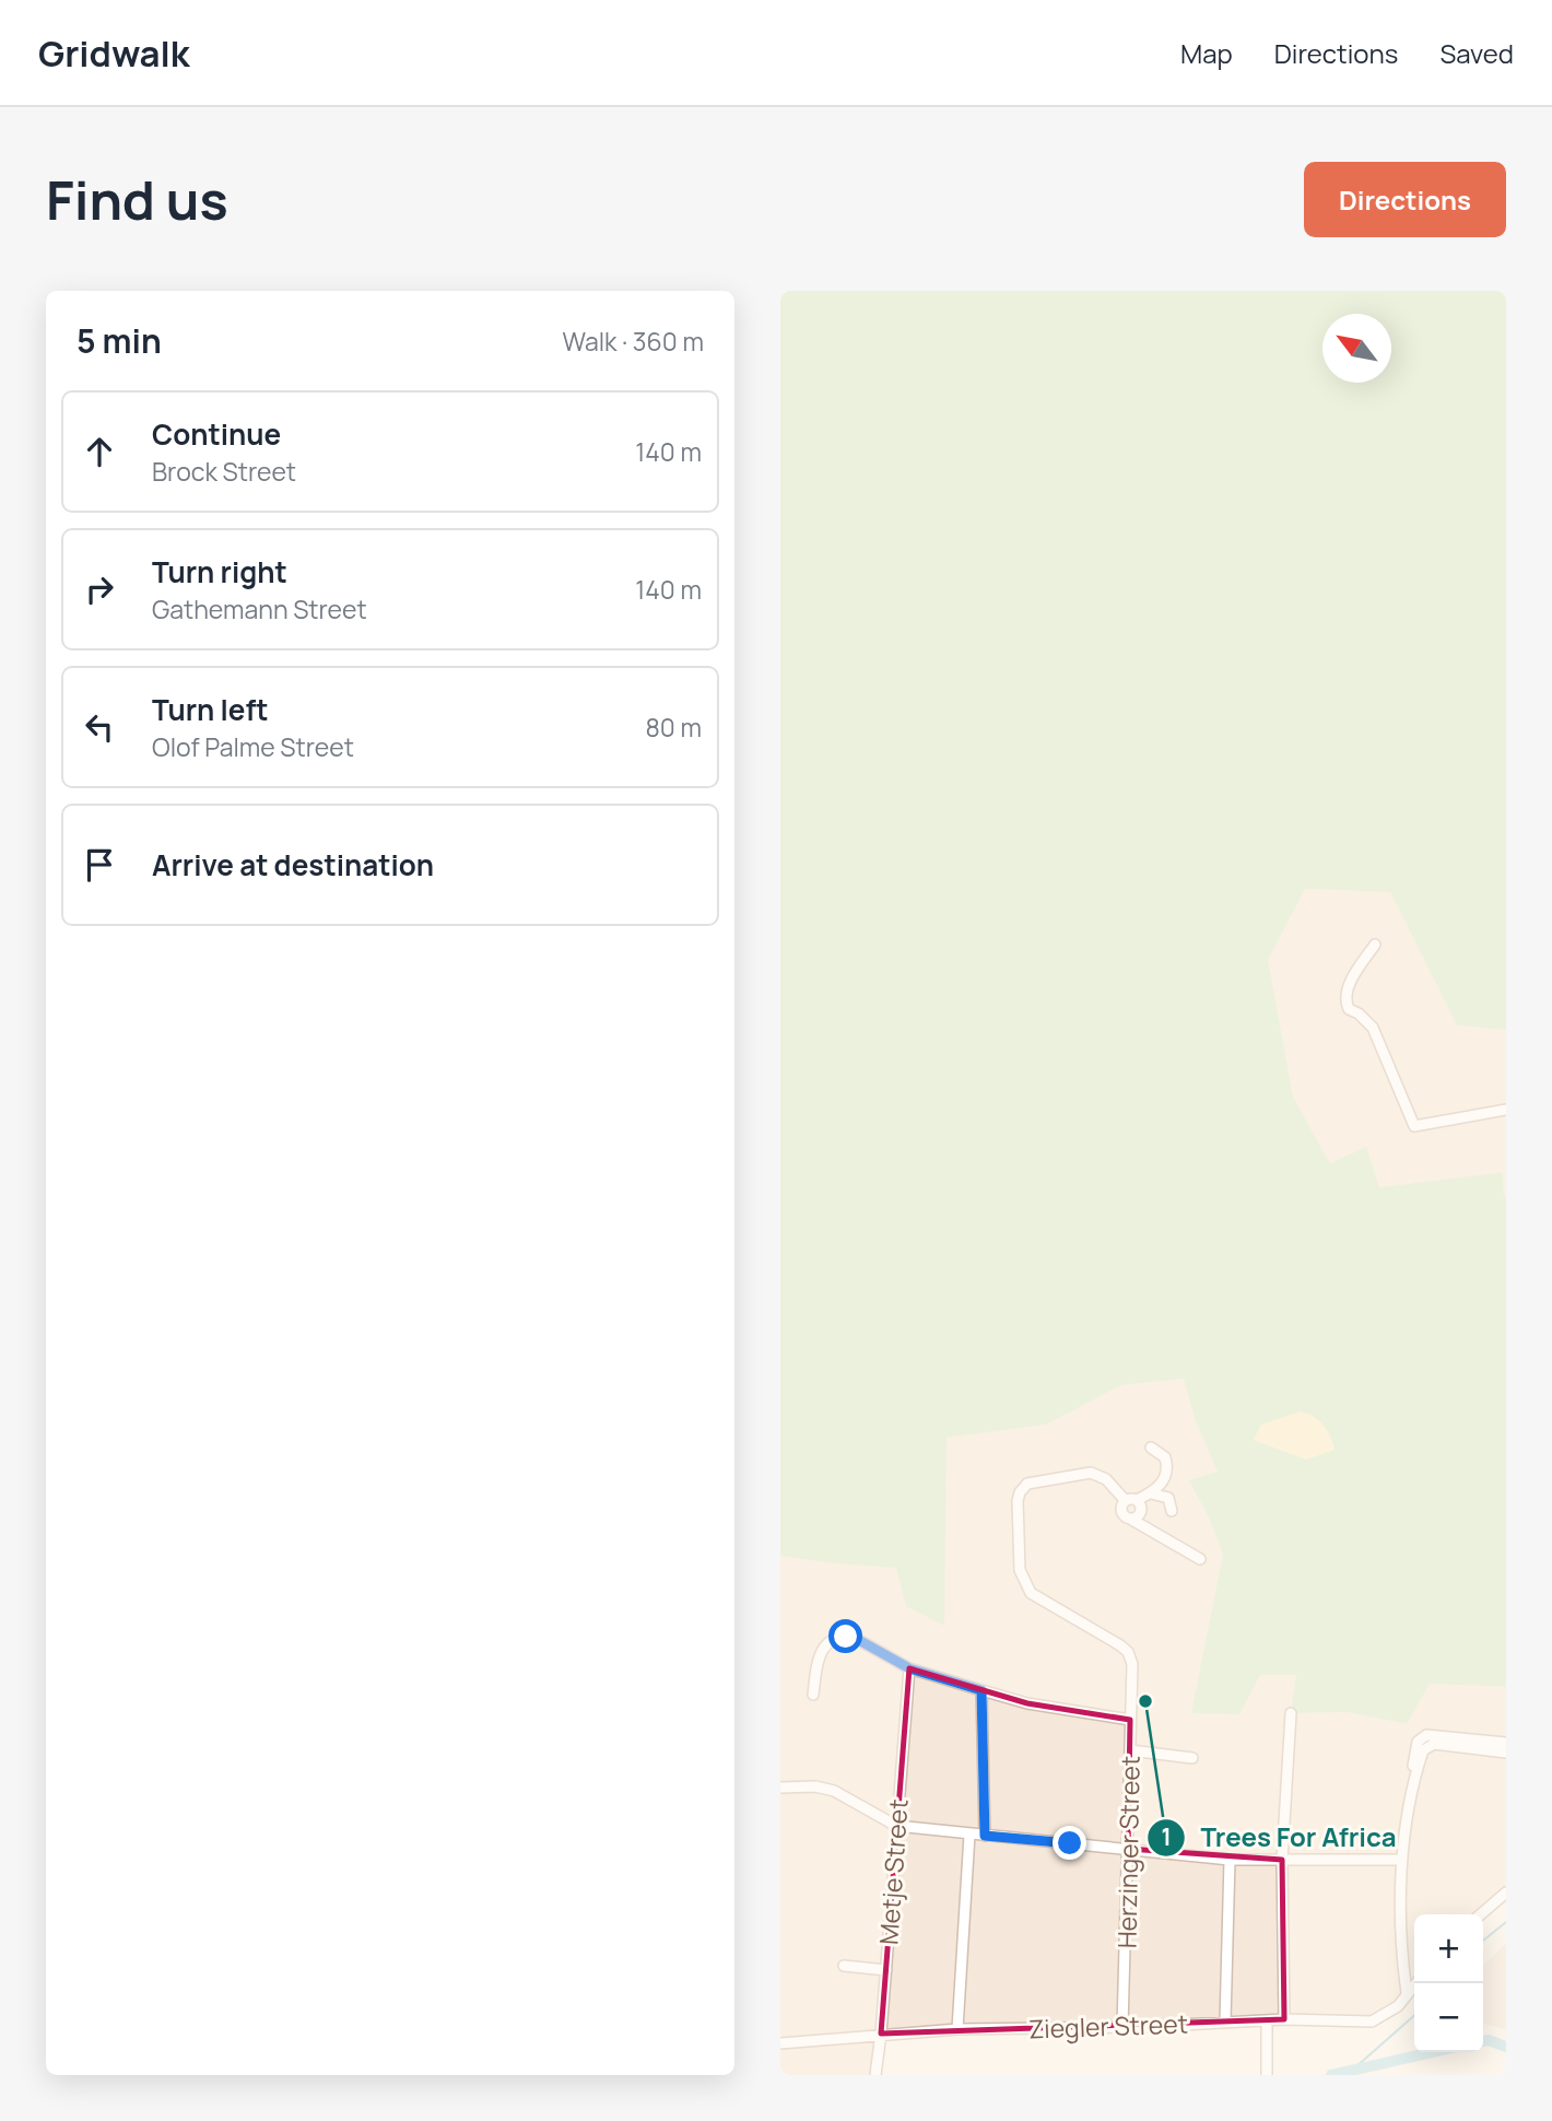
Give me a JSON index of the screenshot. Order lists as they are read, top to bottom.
{
  "streets": {
    "street": ["Herzinger Street", "Metje Street", "Ziegler Street"]
  },
  "crossings": [
    ["Herzinger Street", "Ziegler Street"],
    ["Metje Street", "Ziegler Street"]
  ],
  "places": ["Trees For Africa"],
  "north": "top left",
  "page": {
    "header": "Gridwalk",
    "nav": ["Map", "Directions", "Saved"],
    "buttons": "Directions",
    "title": "Find us",
    "heading": ["5 min", "Walk · 360 m"],
    "list": [
      ["Continue", "Brock Street", "140 m"],
      ["Turn right", "Gathemann Street", "140 m"],
      ["Turn left", "Olof Palme Street", "80 m"],
      "Arrive at destination"
    ],
    "map_buttons": ["+", "−"]
  }
}
